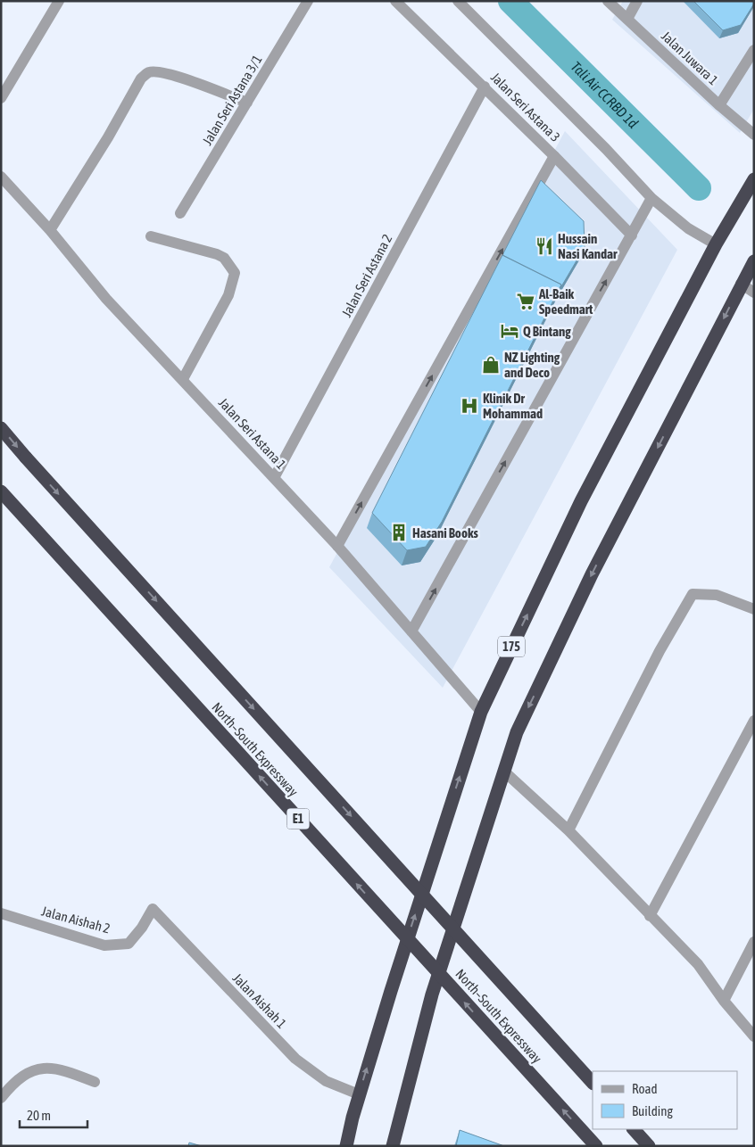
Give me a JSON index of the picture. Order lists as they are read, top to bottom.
{
  "streets": {
    "highway": ["175", "North–South Expressway", "E1"],
    "street": [
      "Jalan Juwara 1",
      "Jalan Seri Astana 3/1",
      "Jalan Seri Astana 3",
      "Jalan Seri Astana 2",
      "Jalan Seri Astana 1",
      "Jalan Aishah 2",
      "Jalan Aishah 1"
    ]
  },
  "crossings": [
    ["Jalan Seri Astana 3", "Jalan Seri Astana 2"],
    ["Jalan Seri Astana 2", "Jalan Seri Astana 1"],
    ["Jalan Seri Astana 1", "175"],
    ["175", "Jalan Aishah 1"],
    ["Jalan Aishah 2", "Jalan Aishah 1"]
  ],
  "water": ["Tali Air CCRBD 1d"],
  "places": {
    "restaurant": ["Hussain Nasi Kandar"],
    "supermarket": ["Al-Baik Speedmart"],
    "hotel": ["Q Bintang"],
    "shop": ["NZ Lighting and Deco"],
    "hospital": ["Klinik Dr Mohammad"],
    "building": ["Hasani Books"]
  },
  "legend": ["Road", "Building"],
  "scale_bar": "20 m"
}
